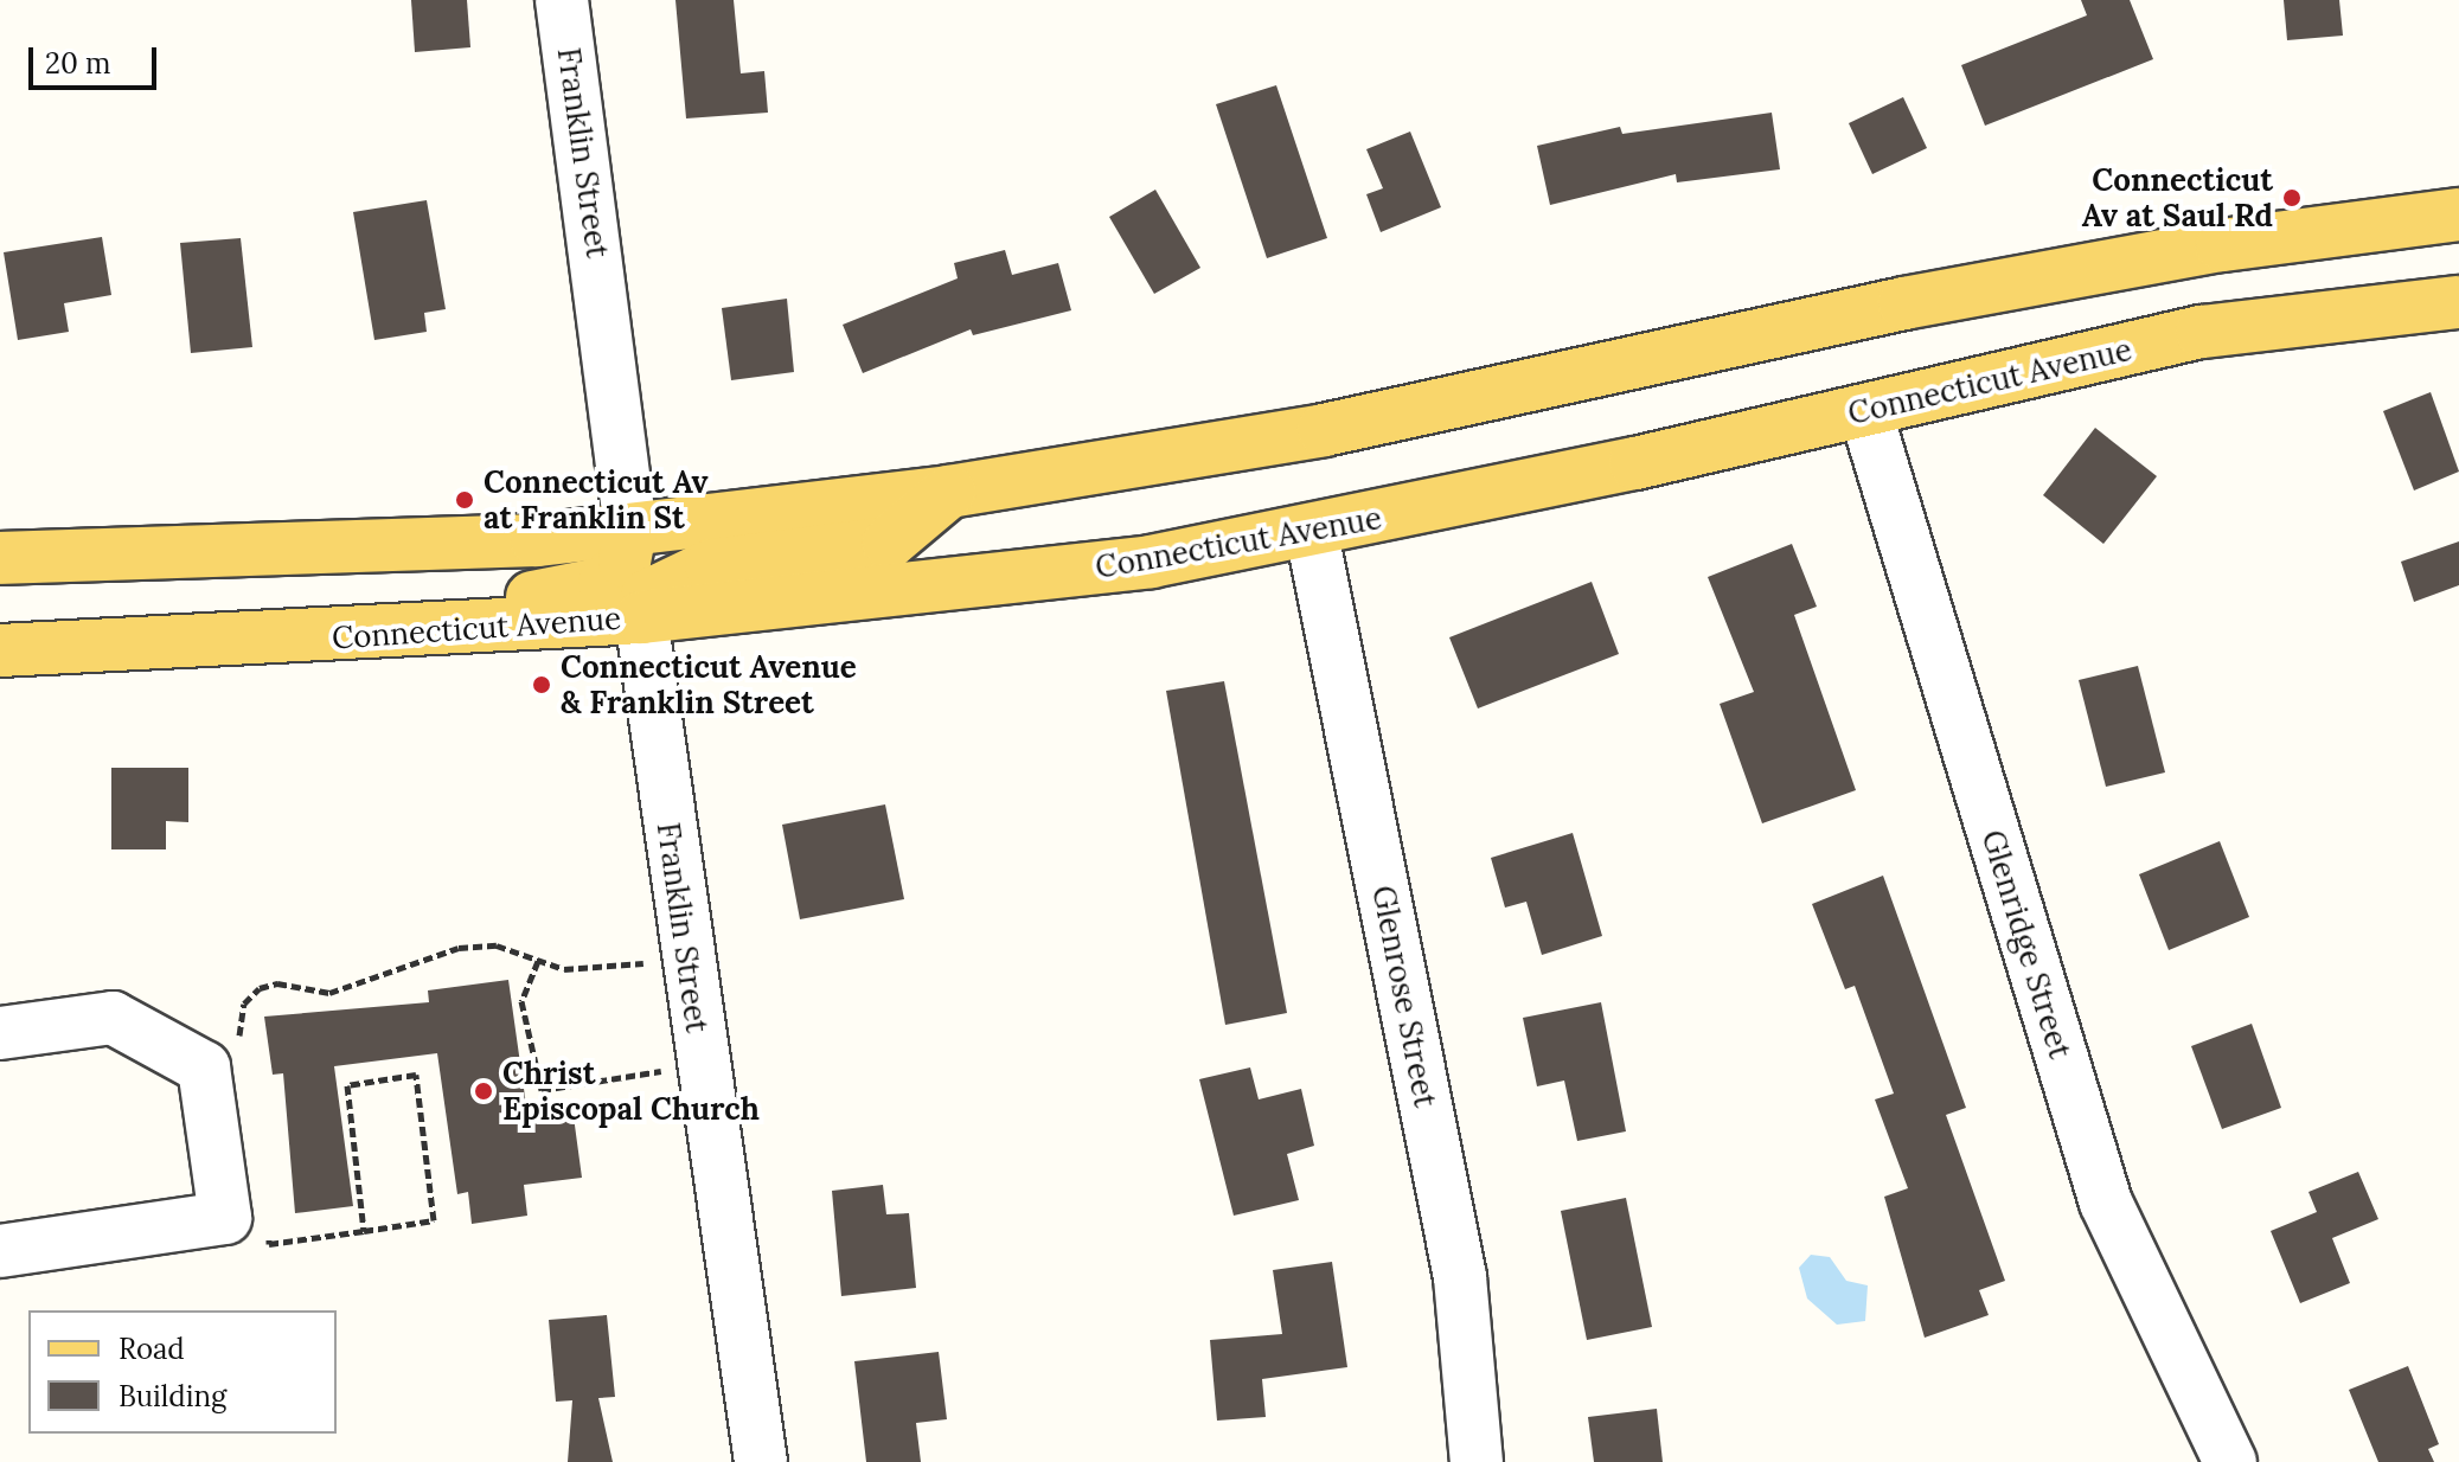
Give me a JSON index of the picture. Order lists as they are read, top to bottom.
{
  "streets": {
    "main road": ["Connecticut Avenue"],
    "street": ["Franklin Street", "Glenridge Street", "Glenrose Street"]
  },
  "crossings": [
    ["Franklin Street", "Connecticut Avenue"],
    ["Connecticut Avenue", "Glenridge Street"],
    ["Connecticut Avenue", "Glenrose Street"]
  ],
  "places": [
    "Connecticut Av at Saul Rd",
    "Connecticut Av at Franklin St",
    "Connecticut Avenue & Franklin Street",
    "Christ Episcopal Church"
  ],
  "legend": ["Road", "Building"],
  "scale_bar": "20 m"
}
